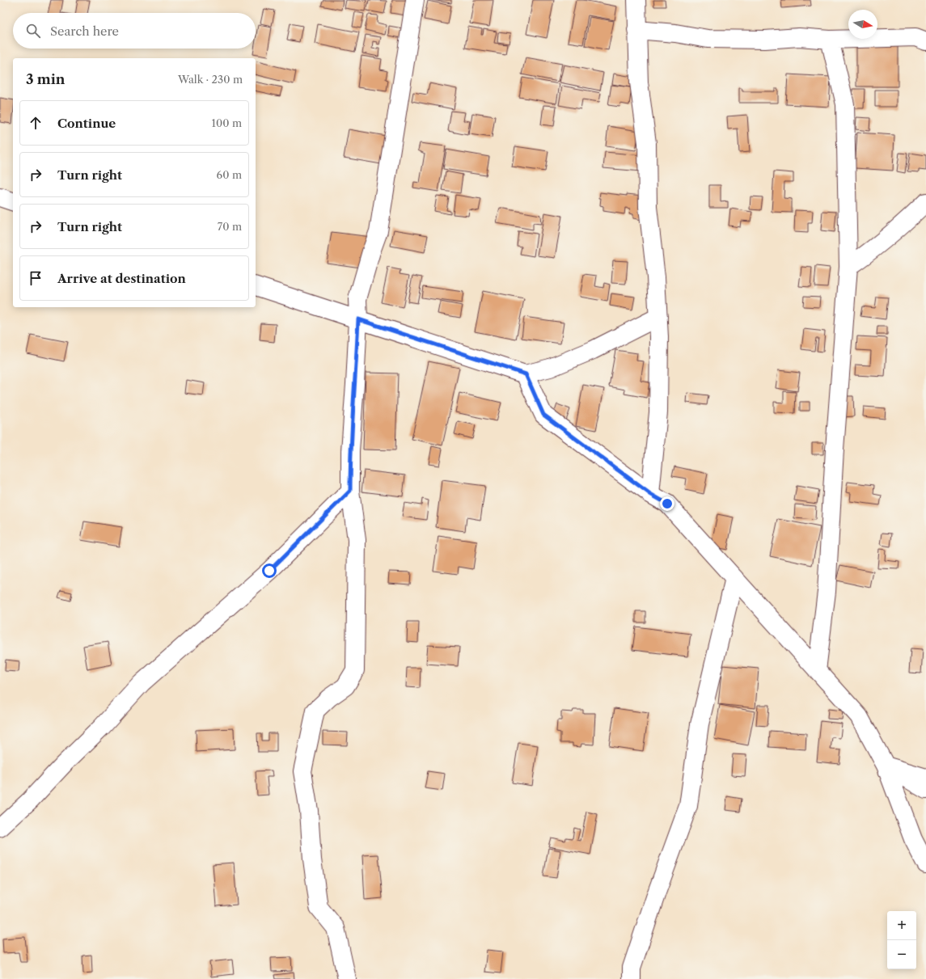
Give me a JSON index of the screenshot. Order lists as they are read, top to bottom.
{
  "north": "right",
  "page": {
    "search": "Search here",
    "heading": ["3 min", "Walk · 230 m"],
    "list": [
      ["Continue", "100 m"],
      ["Turn right", "60 m"],
      ["Turn right", "70 m"],
      "Arrive at destination"
    ],
    "map_buttons": ["+", "−"]
  }
}
